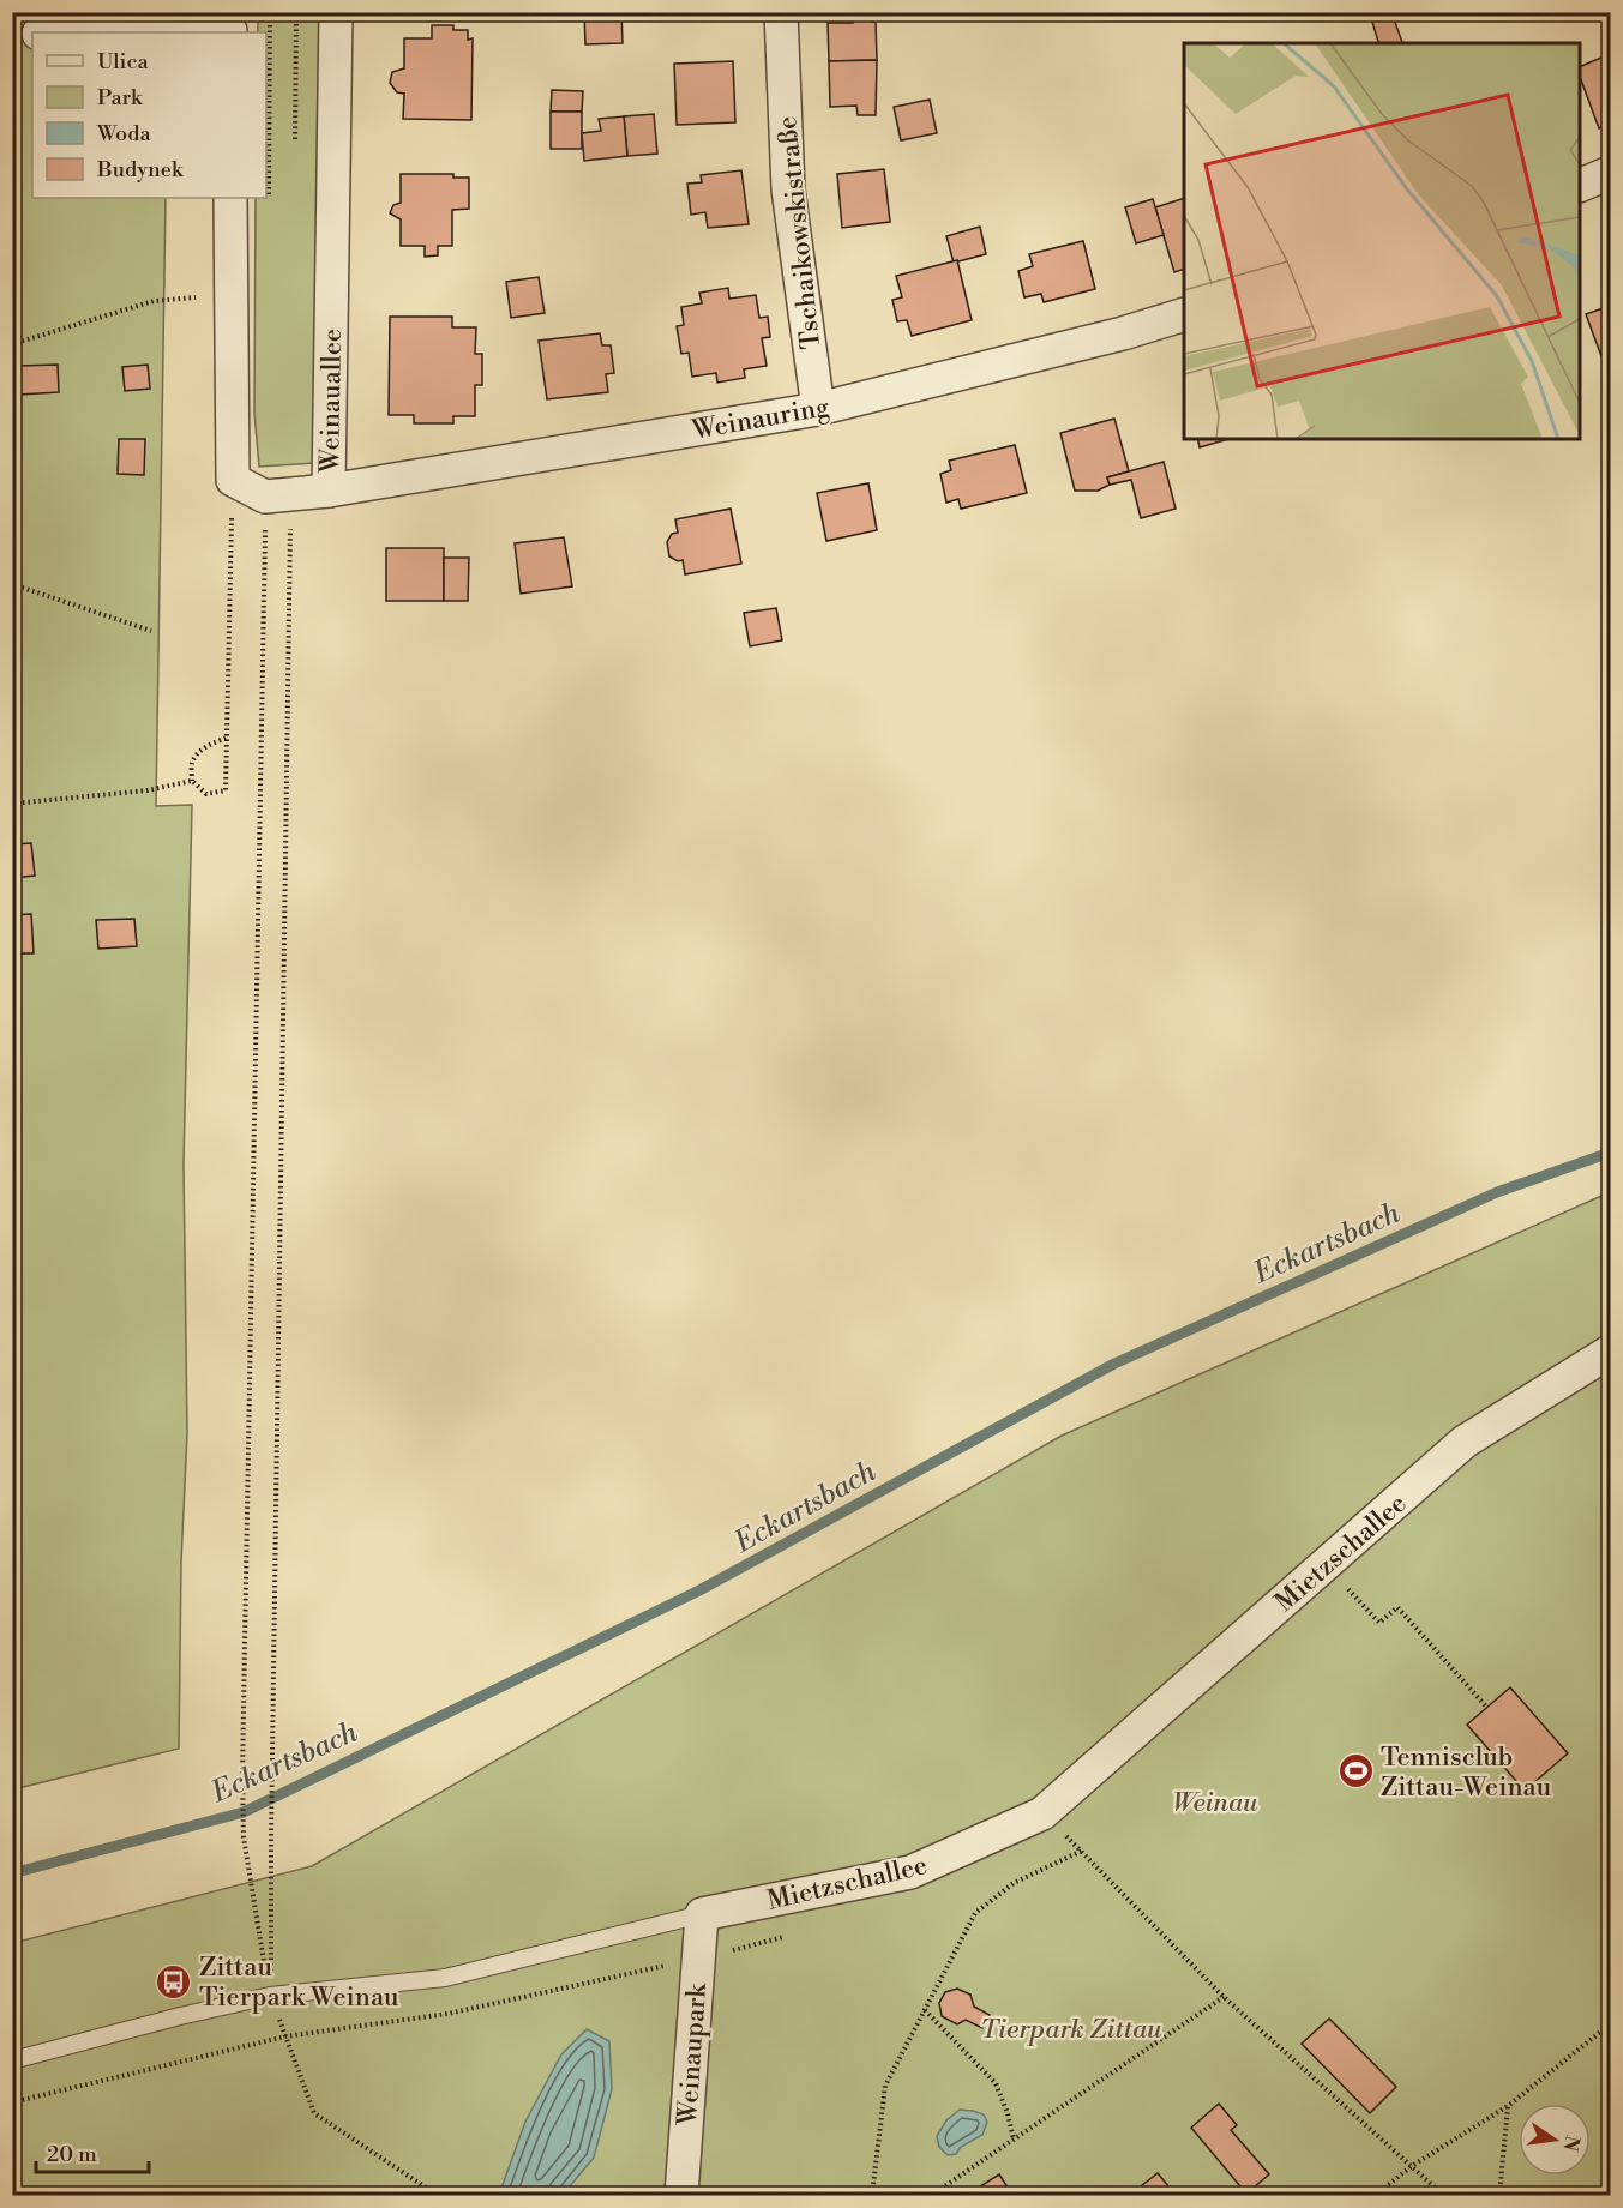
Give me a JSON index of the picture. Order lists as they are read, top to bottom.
{
  "streets": {
    "street": [
      "Tschaikowskistraße",
      "Weinauallee",
      "Weinauring",
      "Mietzschallee",
      "Weinaupark"
    ]
  },
  "crossings": [
    ["Tschaikowskistraße", "Weinauring"],
    ["Weinauallee", "Weinauring"],
    ["Mietzschallee", "Weinaupark"]
  ],
  "water": ["Eckartsbach"],
  "parks": ["Weinau", "Tierpark Zittau"],
  "places": {
    "sports": ["Tennisclub Zittau-Weinau"],
    "bus stop": ["Zittau Tierpark Weinau"]
  },
  "legend": [
    "Ulica",
    "Park",
    "Woda",
    "Budynek"
  ],
  "scale_bar": "20 m",
  "north": "right"
}
